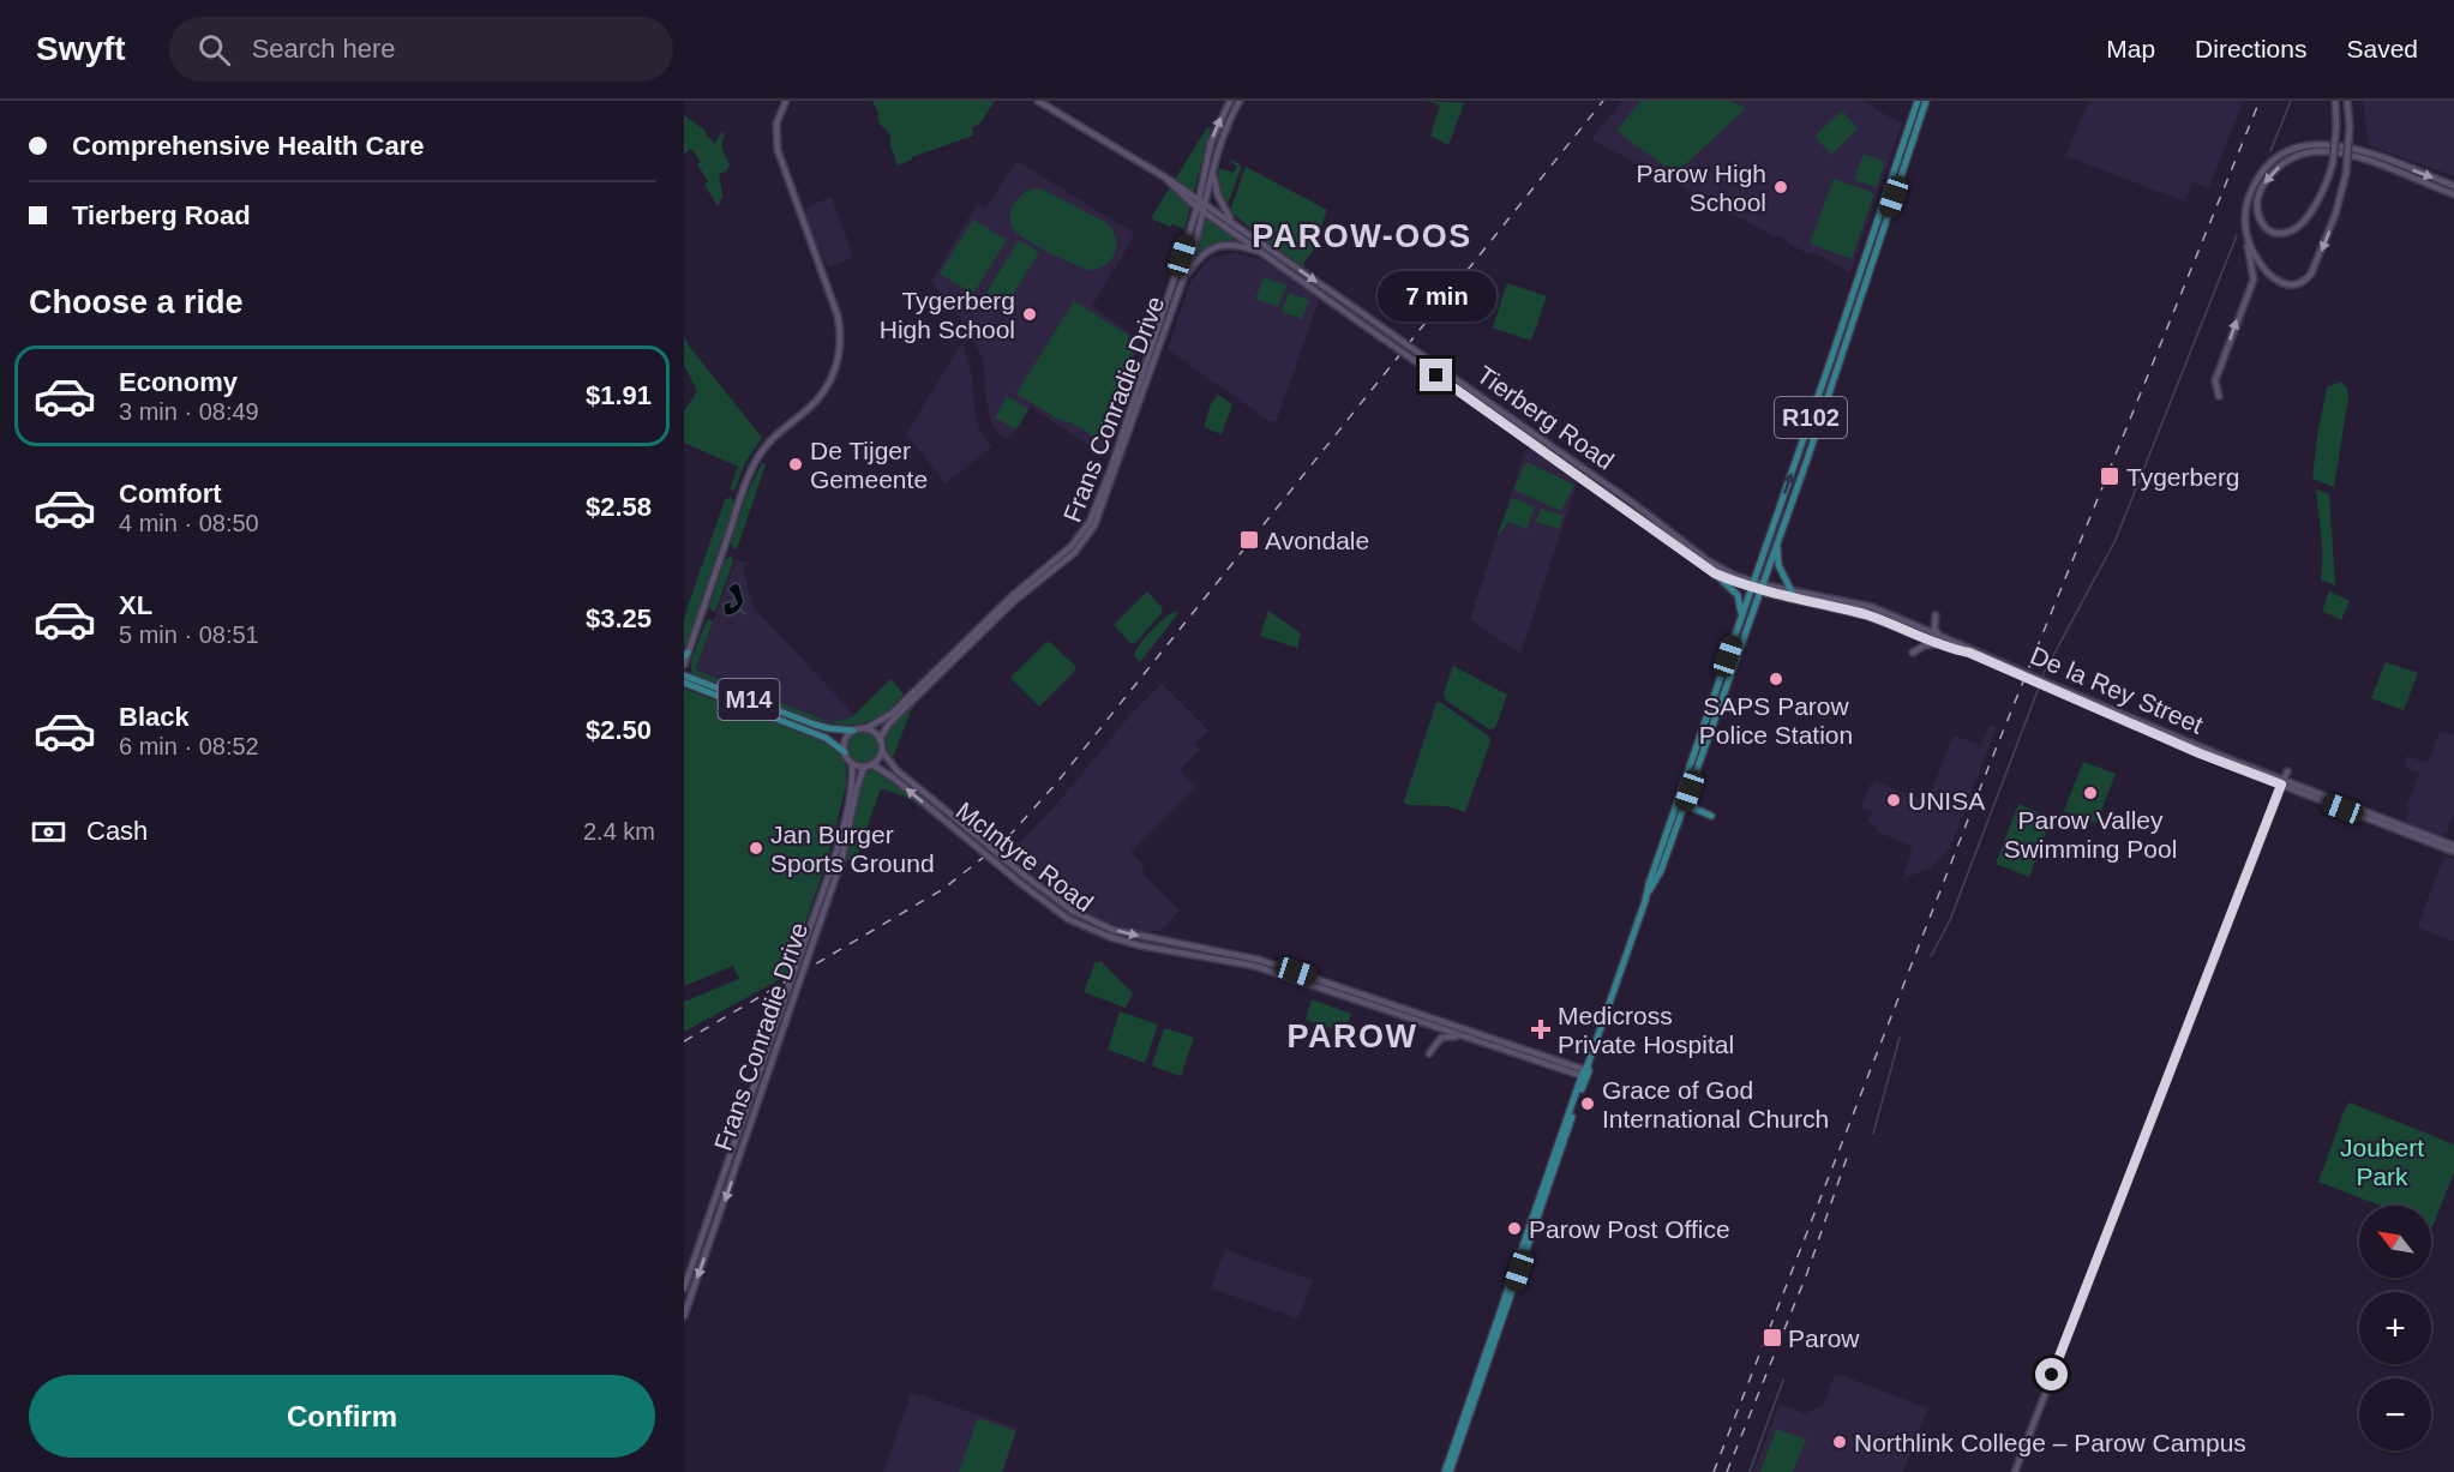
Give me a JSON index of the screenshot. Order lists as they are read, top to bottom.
{
  "streets": {
    "main road": [
      "Frans Conradie Drive",
      "Tierberg Road",
      "R102",
      "De la Rey Street",
      "M14",
      "McIntyre Road"
    ]
  },
  "crossings": [
    ["Frans Conradie Drive", "Tierberg Road"],
    ["Frans Conradie Drive", "M14"],
    ["Frans Conradie Drive", "McIntyre Road"],
    ["Tierberg Road", "R102"],
    ["Tierberg Road", "De la Rey Street"],
    ["R102", "De la Rey Street"],
    ["R102", "McIntyre Road"],
    ["M14", "McIntyre Road"]
  ],
  "districts": ["PAROW-OOS", "PAROW"],
  "parks": ["Joubert Park"],
  "places": {
    "other": [
      "Parow High School",
      "Tygerberg High School",
      "De Tijger Gemeente",
      "SAPS Parow Police Station",
      "Parow Valley Swimming Pool",
      "UNISA",
      "Jan Burger Sports Ground",
      "Grace of God International Church",
      "Parow Post Office",
      "Northlink College – Parow Campus"
    ],
    "transit": ["Tygerberg", "Avondale", "Parow"],
    "health": ["Medicross Private Hospital"]
  },
  "north": "top left",
  "page": {
    "header": "Swyft",
    "search": "Search here",
    "nav": ["Map", "Directions", "Saved"],
    "banner": ["Comprehensive Health Care", "Tierberg Road"],
    "heading": "Choose a ride",
    "bubble": "7 min",
    "list": [
      {
        "name": "Economy",
        "note": "3 min · 08:49",
        "value": "$1.91"
      },
      {
        "name": "Comfort",
        "note": "4 min · 08:50",
        "value": "$2.58"
      },
      {
        "name": "XL",
        "note": "5 min · 08:51",
        "value": "$3.25"
      },
      {
        "name": "Black",
        "note": "6 min · 08:52",
        "value": "$2.50"
      }
    ],
    "pay": ["Cash", "2.4 km"],
    "map_buttons": ["+", "−"],
    "buttons": "Confirm"
  }
}
